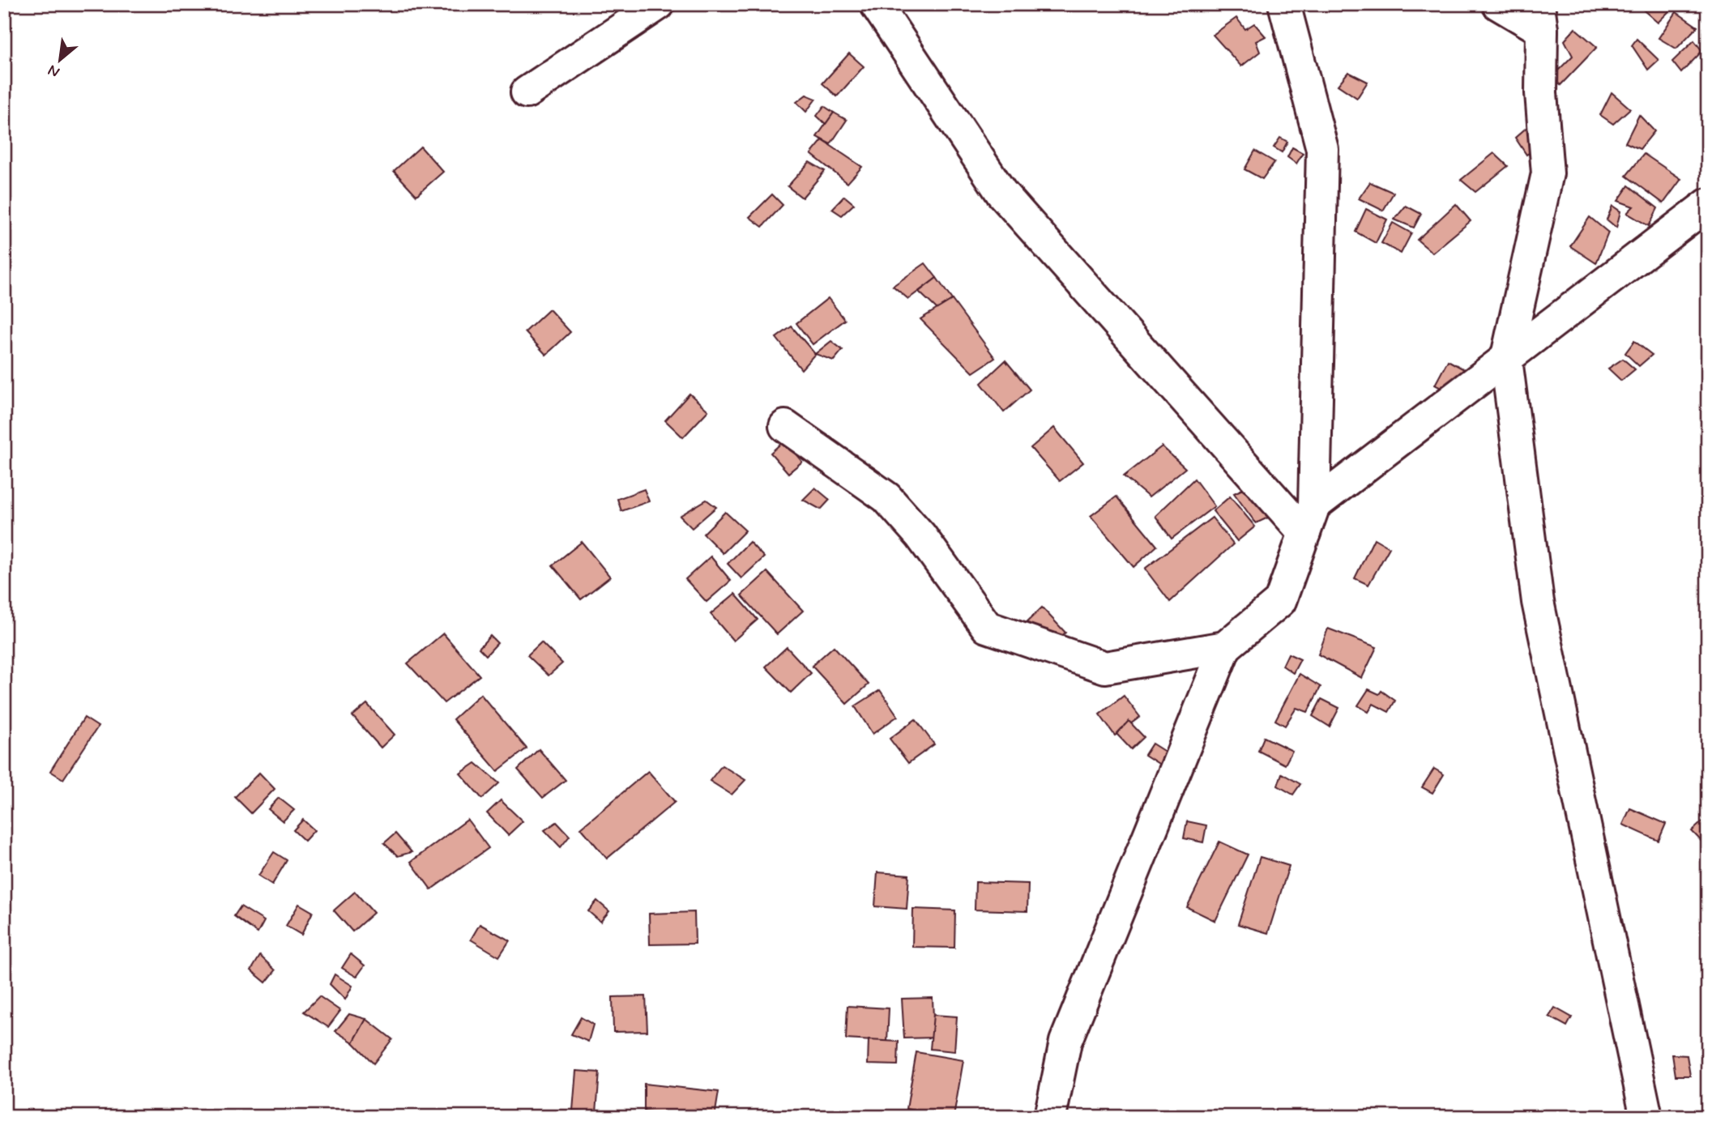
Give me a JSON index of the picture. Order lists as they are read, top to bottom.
{
  "north": "bottom left"
}
